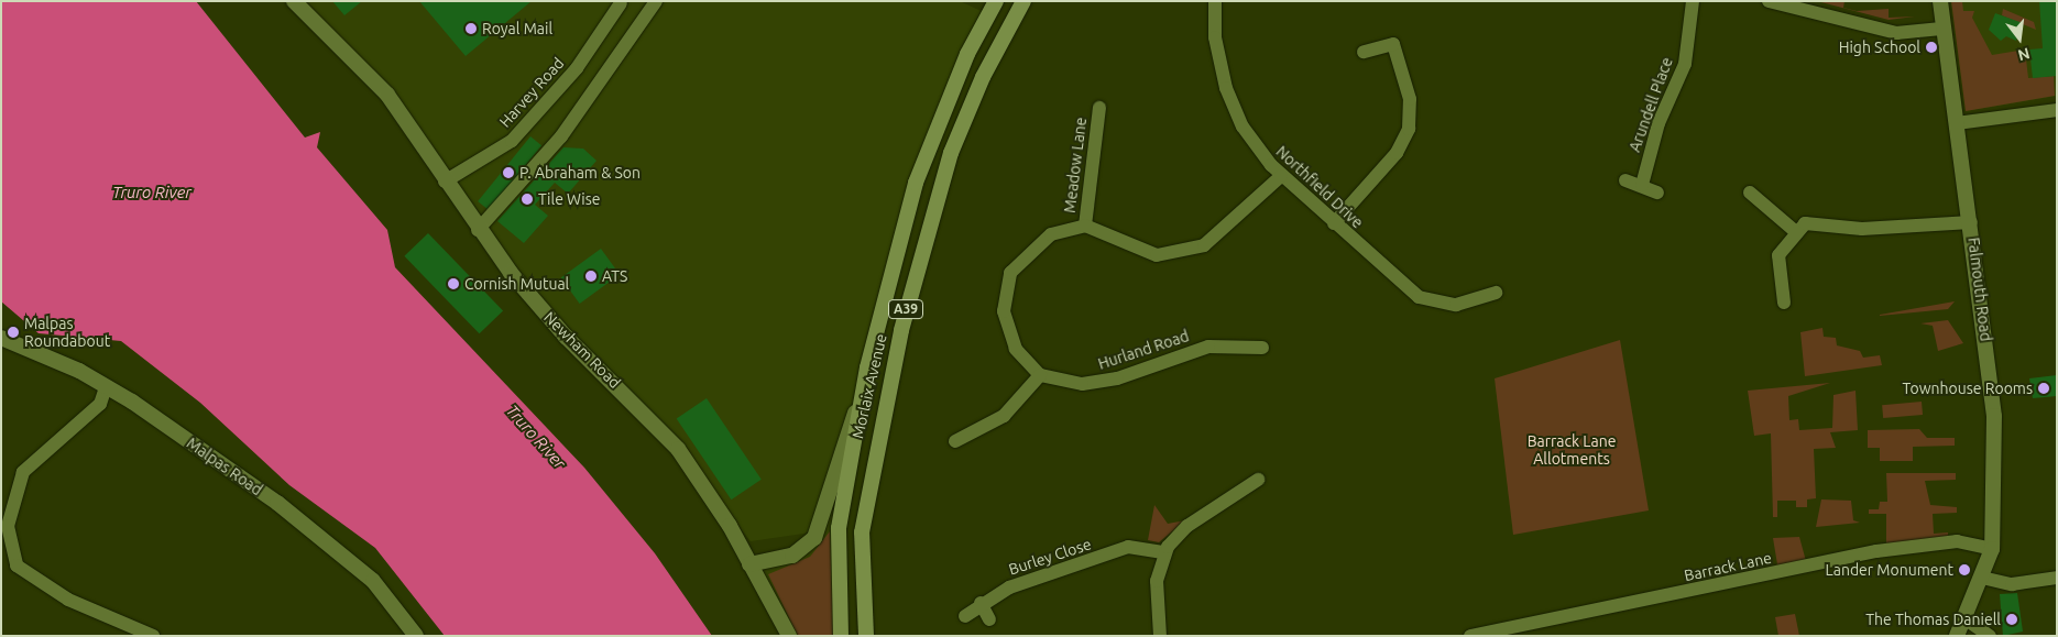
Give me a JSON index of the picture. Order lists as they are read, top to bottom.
{
  "streets": {
    "highway": ["A39", "Morlaix Avenue"],
    "street": [
      "Harvey Road",
      "Arundell Place",
      "Meadow Lane",
      "Northfield Drive",
      "Falmouth Road",
      "Newham Road",
      "Hurland Road",
      "Malpas Road",
      "Burley Close",
      "Barrack Lane"
    ]
  },
  "crossings": [
    ["Harvey Road", "Newham Road"],
    ["Falmouth Road", "Barrack Lane"]
  ],
  "water": ["Truro River"],
  "parks": ["Barrack Lane Allotments"],
  "places": [
    "Royal Mail",
    "High School",
    "P. Abraham & Son",
    "Tile Wise",
    "ATS",
    "Cornish Mutual",
    "Malpas Roundabout",
    "Townhouse Rooms",
    "Lander Monument",
    "The Thomas Daniell"
  ],
  "north": "bottom"
}
